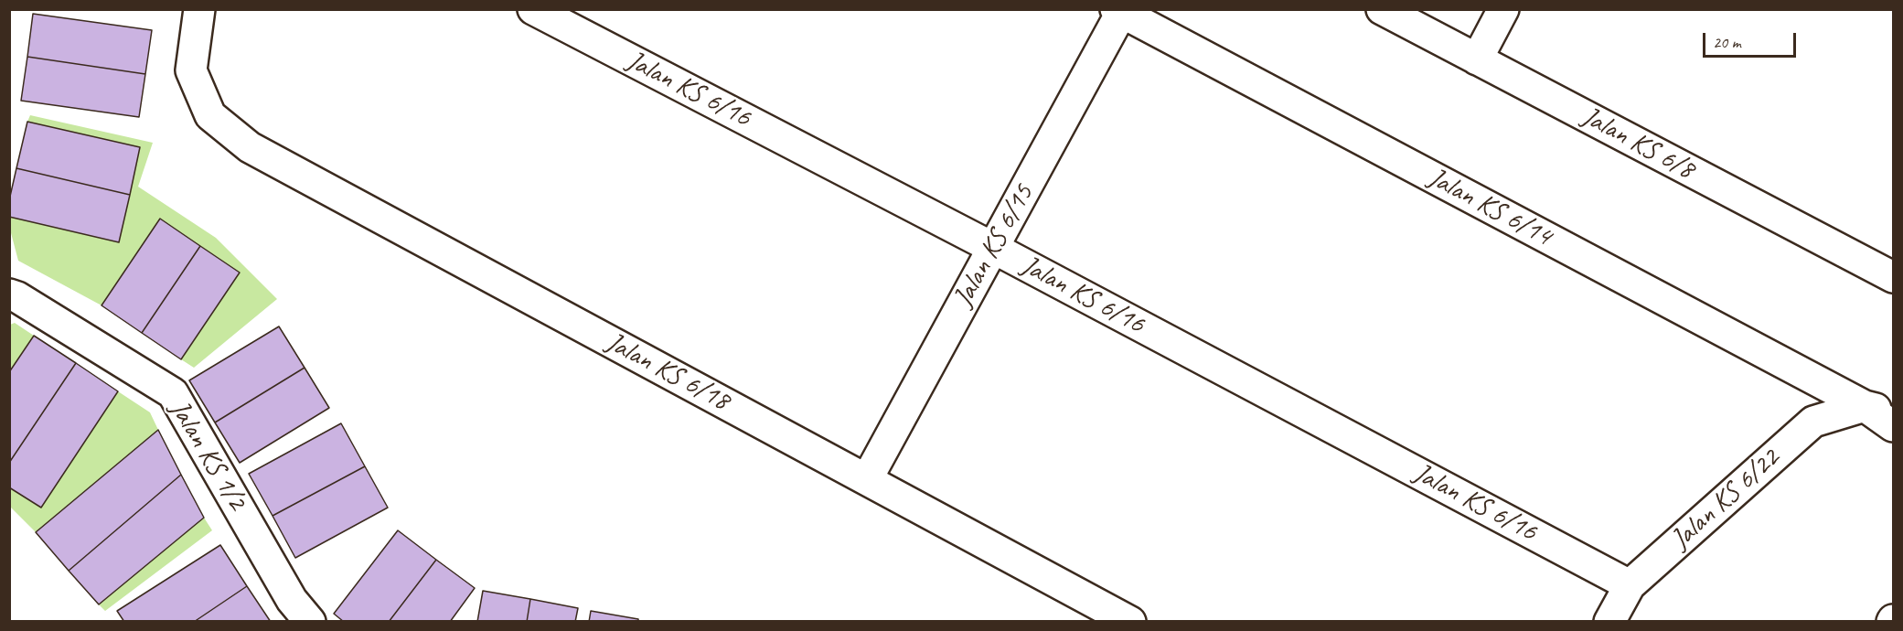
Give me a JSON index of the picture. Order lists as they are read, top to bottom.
{
  "streets": {
    "street": [
      "Jalan KS 6/16",
      "Jalan KS 6/8",
      "Jalan KS 6/14",
      "Jalan KS 6/15",
      "Jalan KS 6/18",
      "Jalan KS 1/2",
      "Jalan KS 6/22"
    ]
  },
  "crossings": [
    ["Jalan KS 6/16", "Jalan KS 6/15"],
    ["Jalan KS 6/16", "Jalan KS 6/22"],
    ["Jalan KS 6/14", "Jalan KS 6/15"],
    ["Jalan KS 6/14", "Jalan KS 6/22"],
    ["Jalan KS 6/15", "Jalan KS 6/18"]
  ],
  "scale_bar": "20 m"
}
